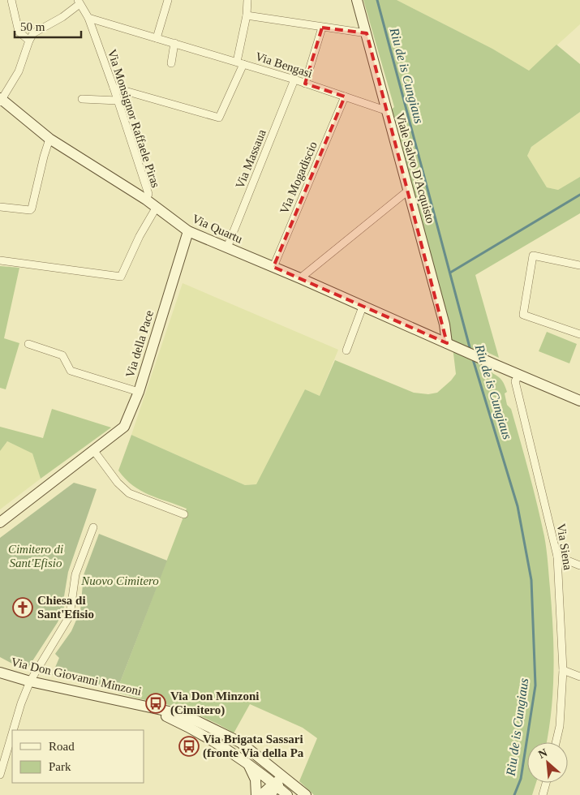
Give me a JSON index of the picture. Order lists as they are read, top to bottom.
{
  "streets": {
    "street": [
      "Via Bengasi",
      "Via Monsignor Raffaele Piras",
      "Via Massaua",
      "Viale Salvo D'Acquisto",
      "Via Mogadiscio",
      "Via Quartu",
      "Via della Pace",
      "Via Siena",
      "Via Don Giovanni Minzoni"
    ]
  },
  "crossings": [
    ["Via Bengasi", "Via Monsignor Raffaele Piras"],
    ["Via Bengasi", "Via Massaua"],
    ["Via Bengasi", "Viale Salvo D'Acquisto"],
    ["Via Bengasi", "Via Mogadiscio"],
    ["Via Monsignor Raffaele Piras", "Via Quartu"],
    ["Via Massaua", "Via Quartu"],
    ["Viale Salvo D'Acquisto", "Via Quartu"],
    ["Via Mogadiscio", "Via Quartu"],
    ["Via Quartu", "Via della Pace"],
    ["Via Quartu", "Via Siena"]
  ],
  "water": ["Riu de is Cungiaus"],
  "parks": ["Cimitero di Sant'Efisio", "Nuovo Cimitero"],
  "places": {
    "church": ["Chiesa di Sant'Efisio"],
    "bus stop": ["Via Don Minzoni (Cimitero)", "Via Brigata Sassari (fronte Via della Pa"]
  },
  "legend": ["Road", "Park"],
  "scale_bar": "50 m",
  "north": "top left"
}
